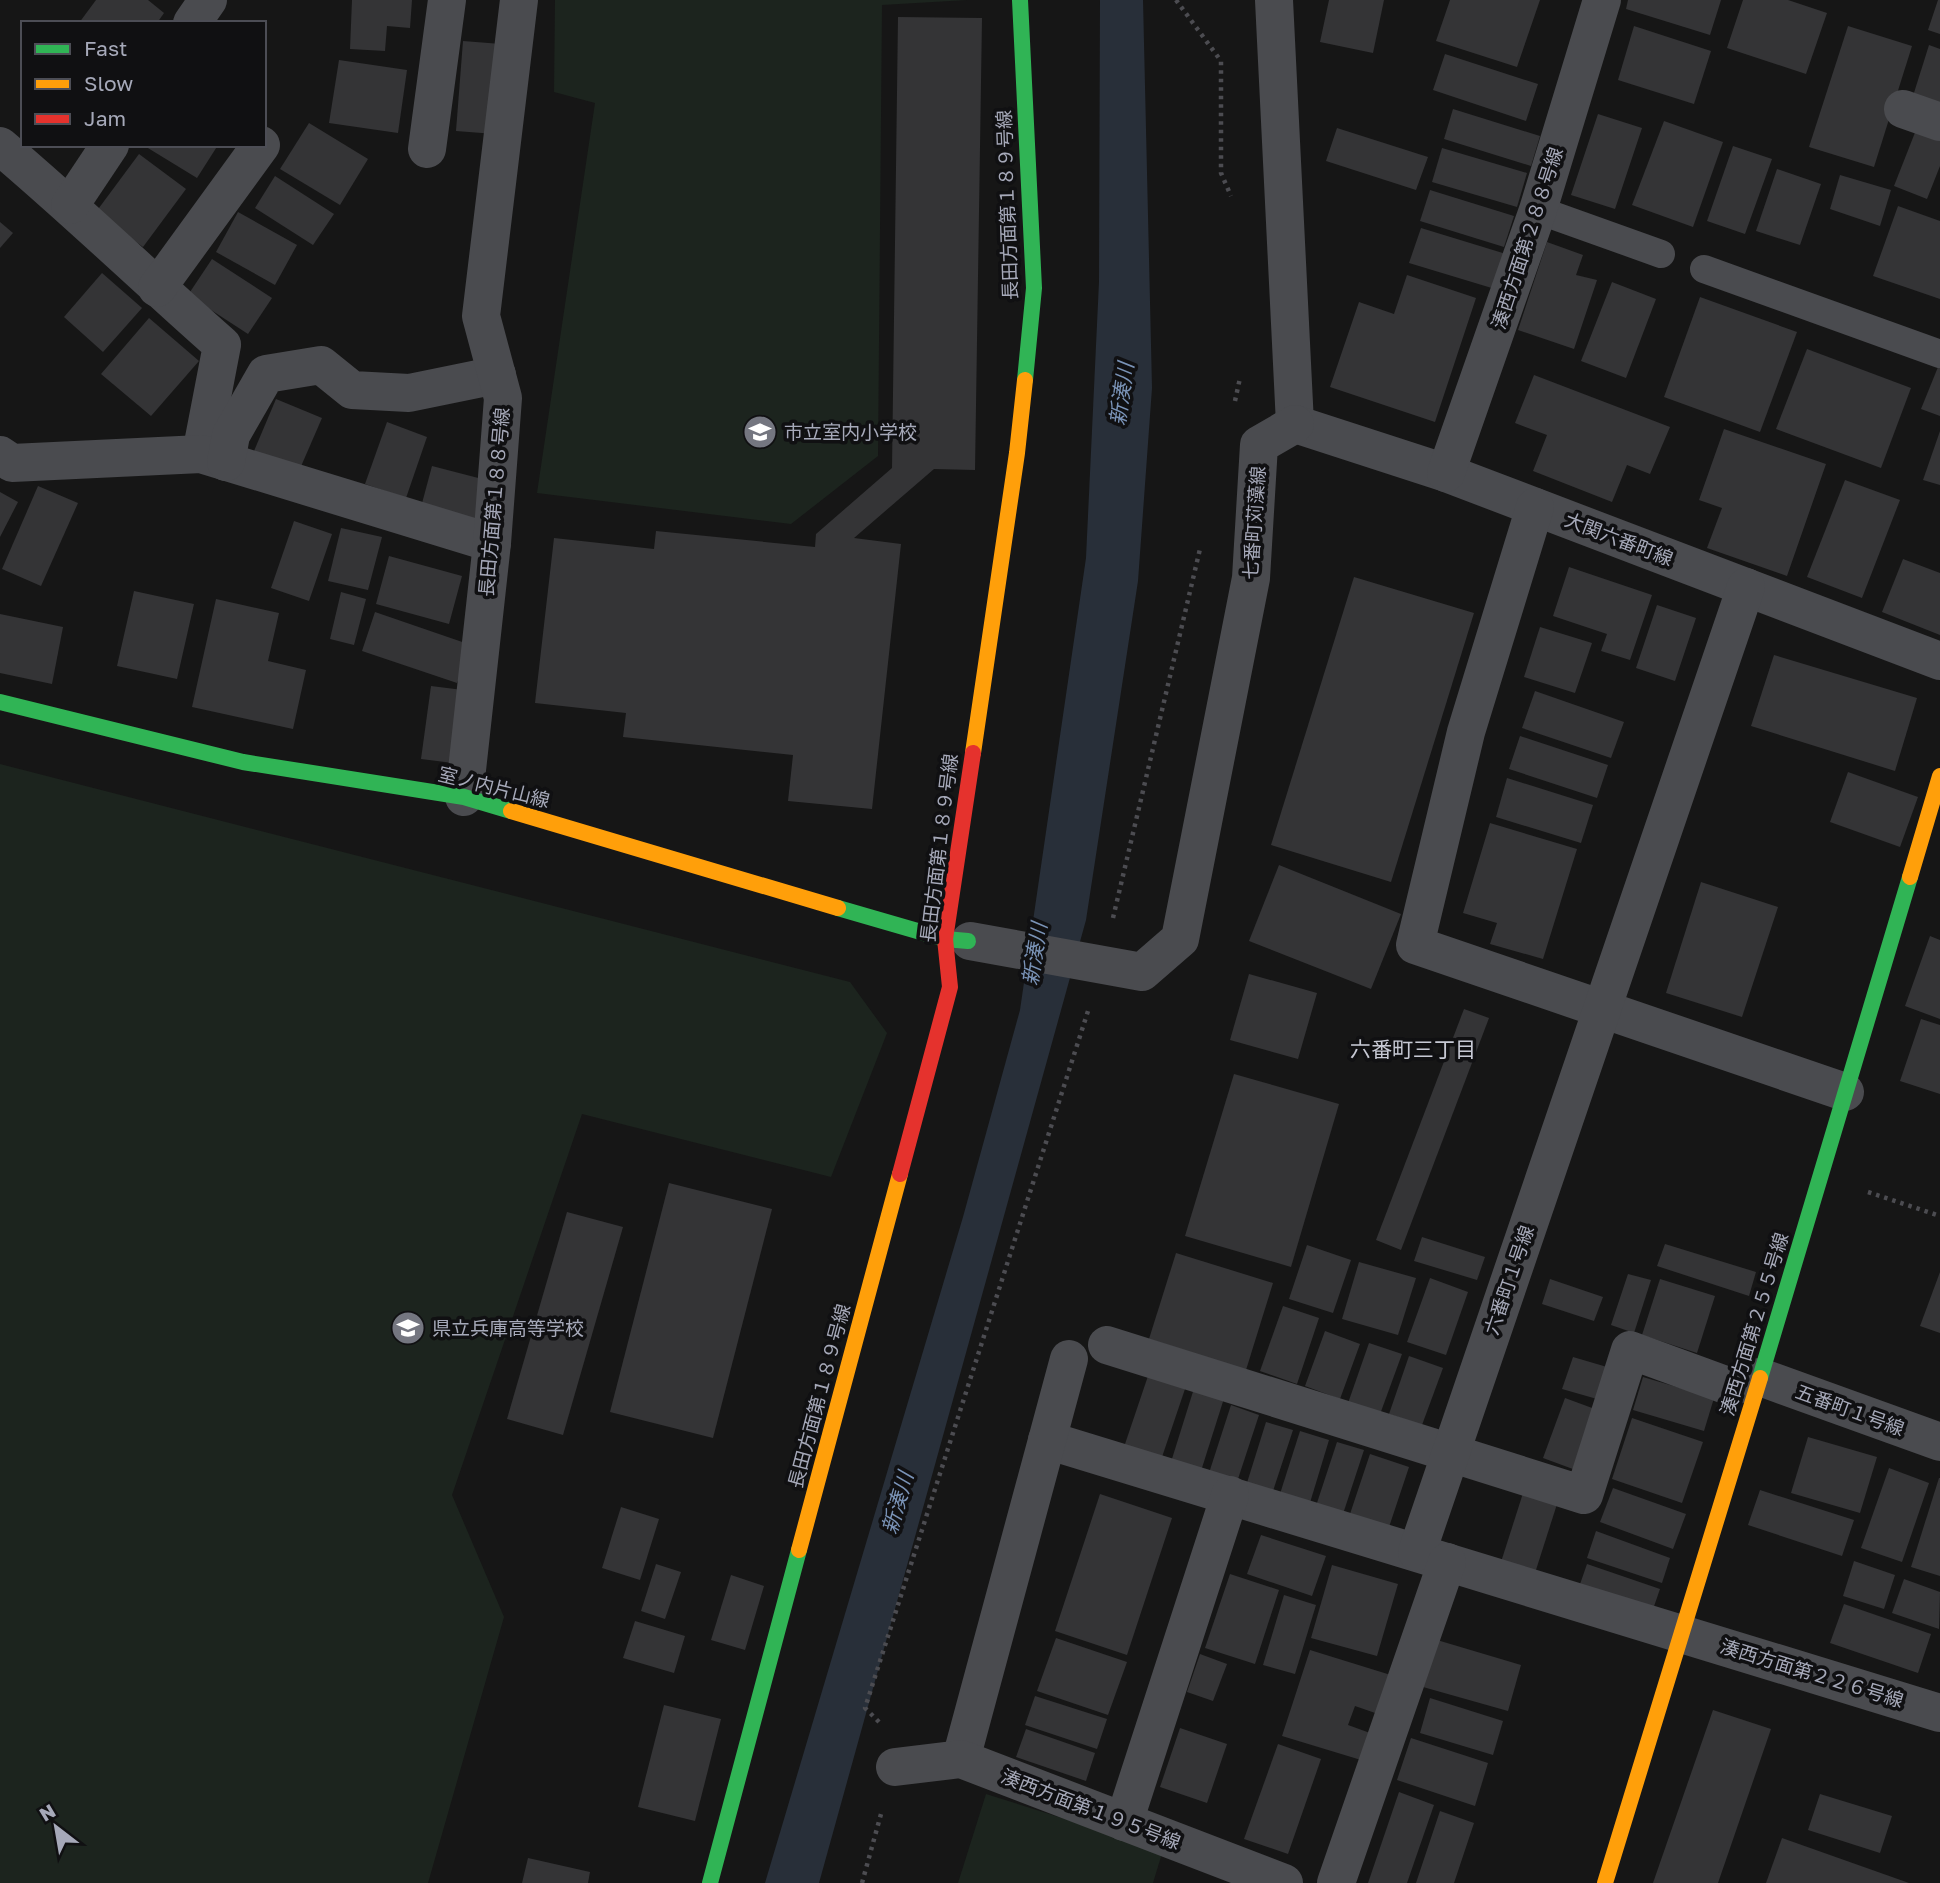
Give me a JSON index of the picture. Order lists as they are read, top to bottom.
{
  "streets": {
    "street": [
      "長田方面第１８９号線",
      "湊西方面第２８８号線",
      "長田方面第１８８号線",
      "七番町苅藻線",
      "大関六番町線",
      "室ノ内片山線",
      "六番町１号線",
      "湊西方面第２５５号線",
      "五番町１号線",
      "湊西方面第２２６号線",
      "湊西方面第１９５号線"
    ]
  },
  "crossings": [
    ["長田方面第１８９号線", "七番町苅藻線"],
    ["長田方面第１８９号線", "室ノ内片山線"],
    ["湊西方面第２８８号線", "大関六番町線"],
    ["長田方面第１８８号線", "室ノ内片山線"],
    ["七番町苅藻線", "大関六番町線"],
    ["七番町苅藻線", "室ノ内片山線"],
    ["大関六番町線", "六番町１号線"],
    ["六番町１号線", "湊西方面第２２６号線"],
    ["湊西方面第２５５号線", "五番町１号線"],
    ["湊西方面第２５５号線", "湊西方面第２２６号線"]
  ],
  "districts": ["六番町三丁目"],
  "water": ["新湊川"],
  "places": {
    "school or university": ["市立室内小学校", "県立兵庫高等学校"]
  },
  "legend": ["Fast", "Slow", "Jam"],
  "north": "top left"
}
